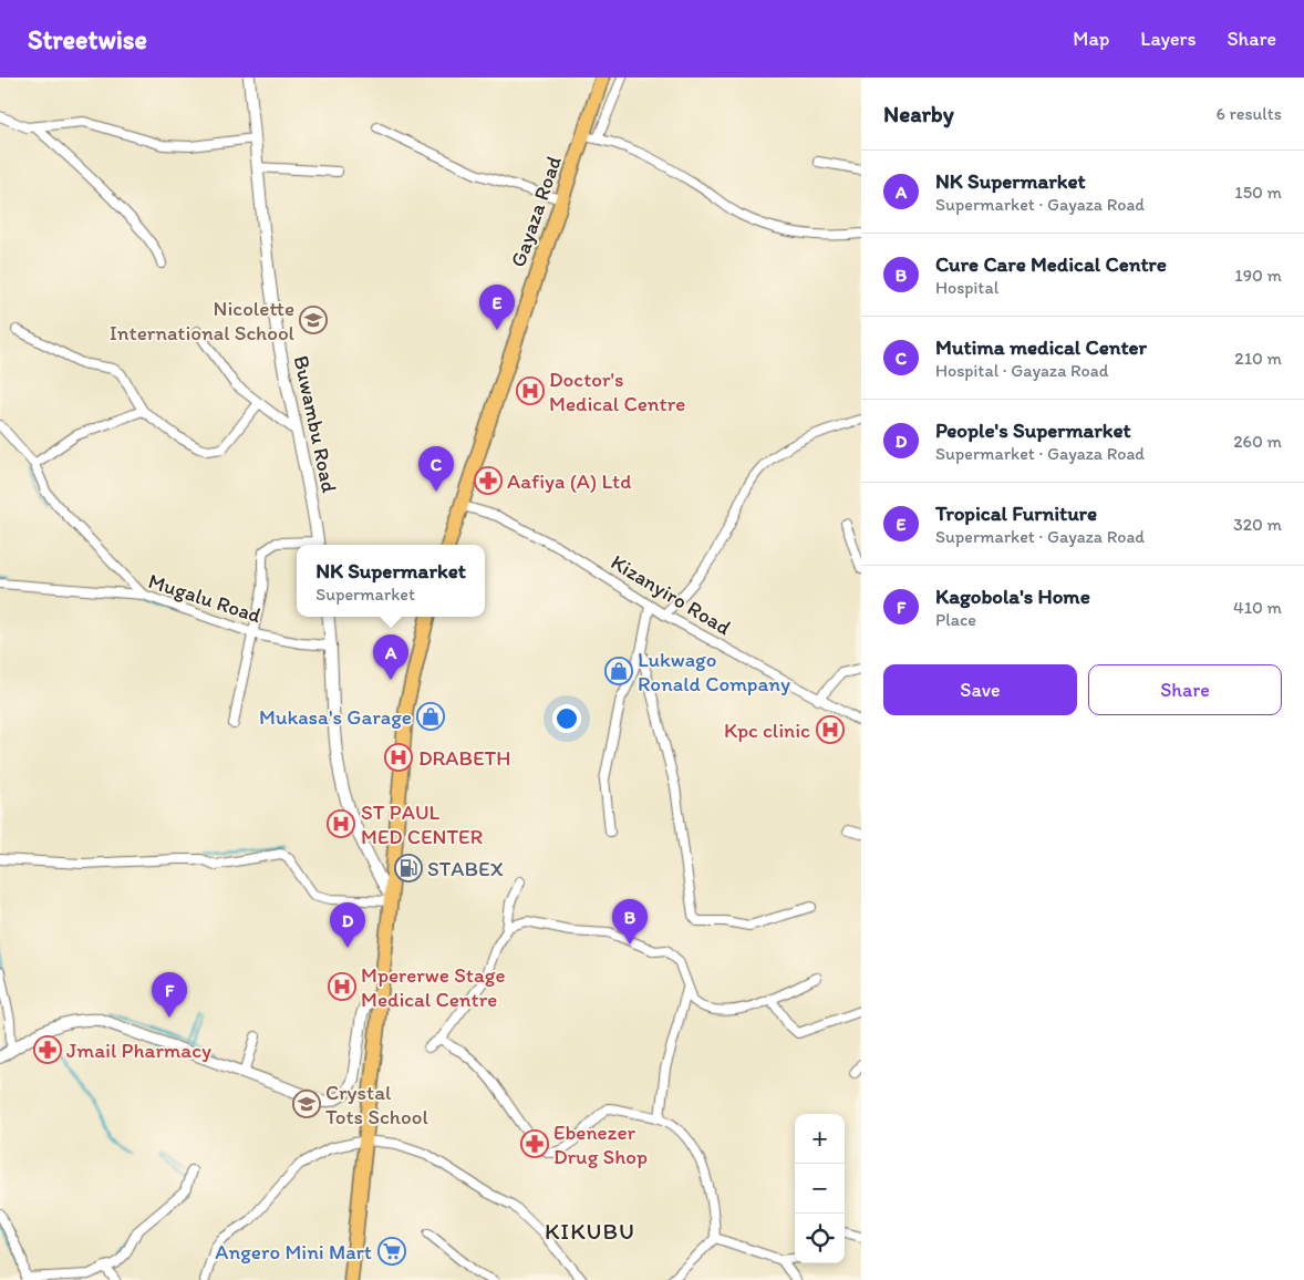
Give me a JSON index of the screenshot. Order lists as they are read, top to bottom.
{
  "streets": {
    "main road": ["Gayaza Road"],
    "street": ["Buwambu Road", "Kizanyiro Road", "Mugalu Road"]
  },
  "crossings": [
    ["Gayaza Road", "Kizanyiro Road"]
  ],
  "districts": ["KIKUBU"],
  "places": {
    "school or university": ["Nicolette International School", "Crystal Tots School"],
    "hospital": [
      "Doctor's Medical Centre",
      "Kpc clinic",
      "DRABETH",
      "ST PAUL MED CENTER",
      "Mpererwe Stage Medical Centre"
    ],
    "pharmacy": ["Aafiya (A) Ltd", "Jmail Pharmacy", "Ebenezer Drug Shop"],
    "shop": ["Lukwago Ronald Company", "Mukasa's Garage"],
    "fuel station": ["STABEX"],
    "supermarket": ["Angero Mini Mart"]
  },
  "page": {
    "header": "Streetwise",
    "nav": ["Map", "Layers", "Share"],
    "heading": ["Nearby", "6 results"],
    "list": [
      {
        "mark": "A",
        "name": "NK Supermarket",
        "note": "Supermarket · Gayaza Road",
        "value": "150 m"
      },
      {
        "mark": "B",
        "name": "Cure Care Medical Centre",
        "note": "Hospital",
        "value": "190 m"
      },
      {
        "mark": "C",
        "name": "Mutima medical Center",
        "note": "Hospital · Gayaza Road",
        "value": "210 m"
      },
      {
        "mark": "D",
        "name": "People's Supermarket",
        "note": "Supermarket · Gayaza Road",
        "value": "260 m"
      },
      {
        "mark": "E",
        "name": "Tropical Furniture",
        "note": "Supermarket · Gayaza Road",
        "value": "320 m"
      },
      {
        "mark": "F",
        "name": "Kagobola's Home",
        "note": "Place",
        "value": "410 m"
      }
    ],
    "pins": [
      "E",
      "C",
      "A",
      "B",
      "D",
      "F"
    ],
    "popup": ["NK Supermarket", "Supermarket"],
    "buttons": ["Save", "Share"],
    "map_buttons": ["+", "−"]
  }
}
